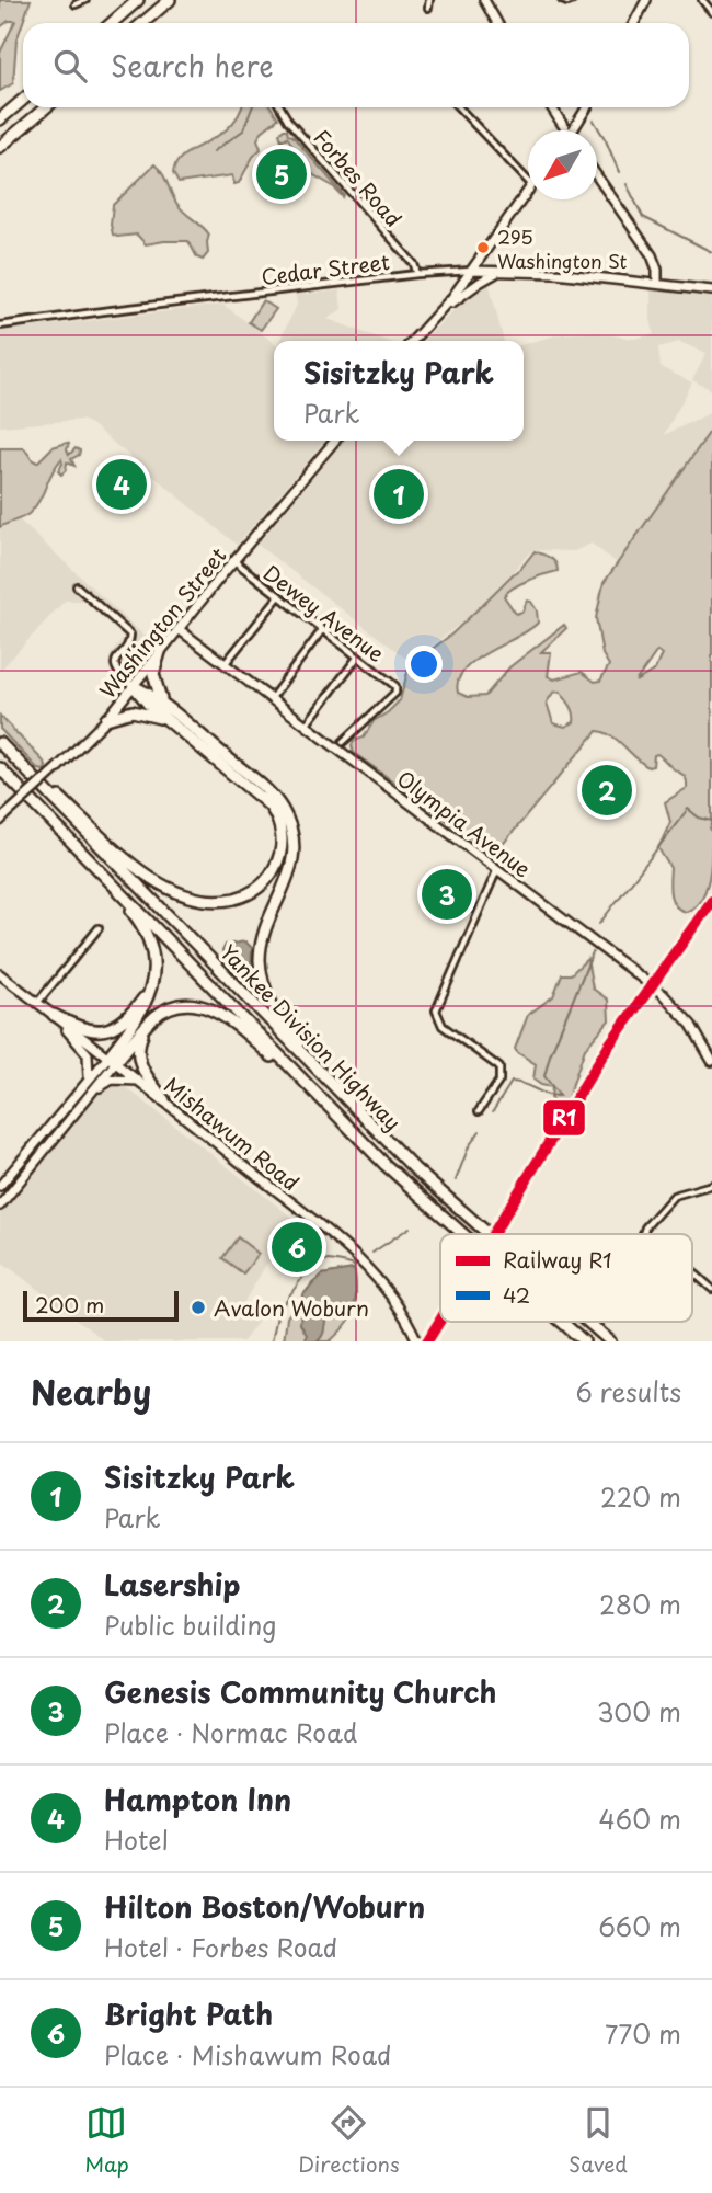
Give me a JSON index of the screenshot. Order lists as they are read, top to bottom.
{
  "streets": {
    "highway": ["Yankee Division Highway"],
    "main road": [
      "Cedar Street",
      "Washington Street",
      "Olympia Avenue",
      "Mishawum Road"
    ],
    "street": ["Forbes Road", "Dewey Avenue"]
  },
  "crossings": [
    ["Forbes Road", "Cedar Street"],
    ["Dewey Avenue", "Washington Street"],
    ["Washington Street", "Olympia Avenue"]
  ],
  "places": ["295 Washington St", "Avalon Woburn"],
  "lines": ["rail line R1"],
  "legend": ["Railway R1", "42"],
  "scale_bar": "200 m",
  "north": "bottom left",
  "page": {
    "search": "Search here",
    "pins": [
      "5",
      "4",
      "1",
      "2",
      "3",
      "6"
    ],
    "popup": ["Sisitzky Park", "Park"],
    "scale": "200 m",
    "heading": ["Nearby", "6 results"],
    "list": [
      {
        "mark": "1",
        "name": "Sisitzky Park",
        "note": "Park",
        "value": "220 m"
      },
      {
        "mark": "2",
        "name": "Lasership",
        "note": "Public building",
        "value": "280 m"
      },
      {
        "mark": "3",
        "name": "Genesis Community Church",
        "note": "Place · Normac Road",
        "value": "300 m"
      },
      {
        "mark": "4",
        "name": "Hampton Inn",
        "note": "Hotel",
        "value": "460 m"
      },
      {
        "mark": "5",
        "name": "Hilton Boston/Woburn",
        "note": "Hotel · Forbes Road",
        "value": "660 m"
      },
      {
        "mark": "6",
        "name": "Bright Path",
        "note": "Place · Mishawum Road",
        "value": "770 m"
      }
    ],
    "nav": ["Map", "Directions", "Saved"]
  }
}
